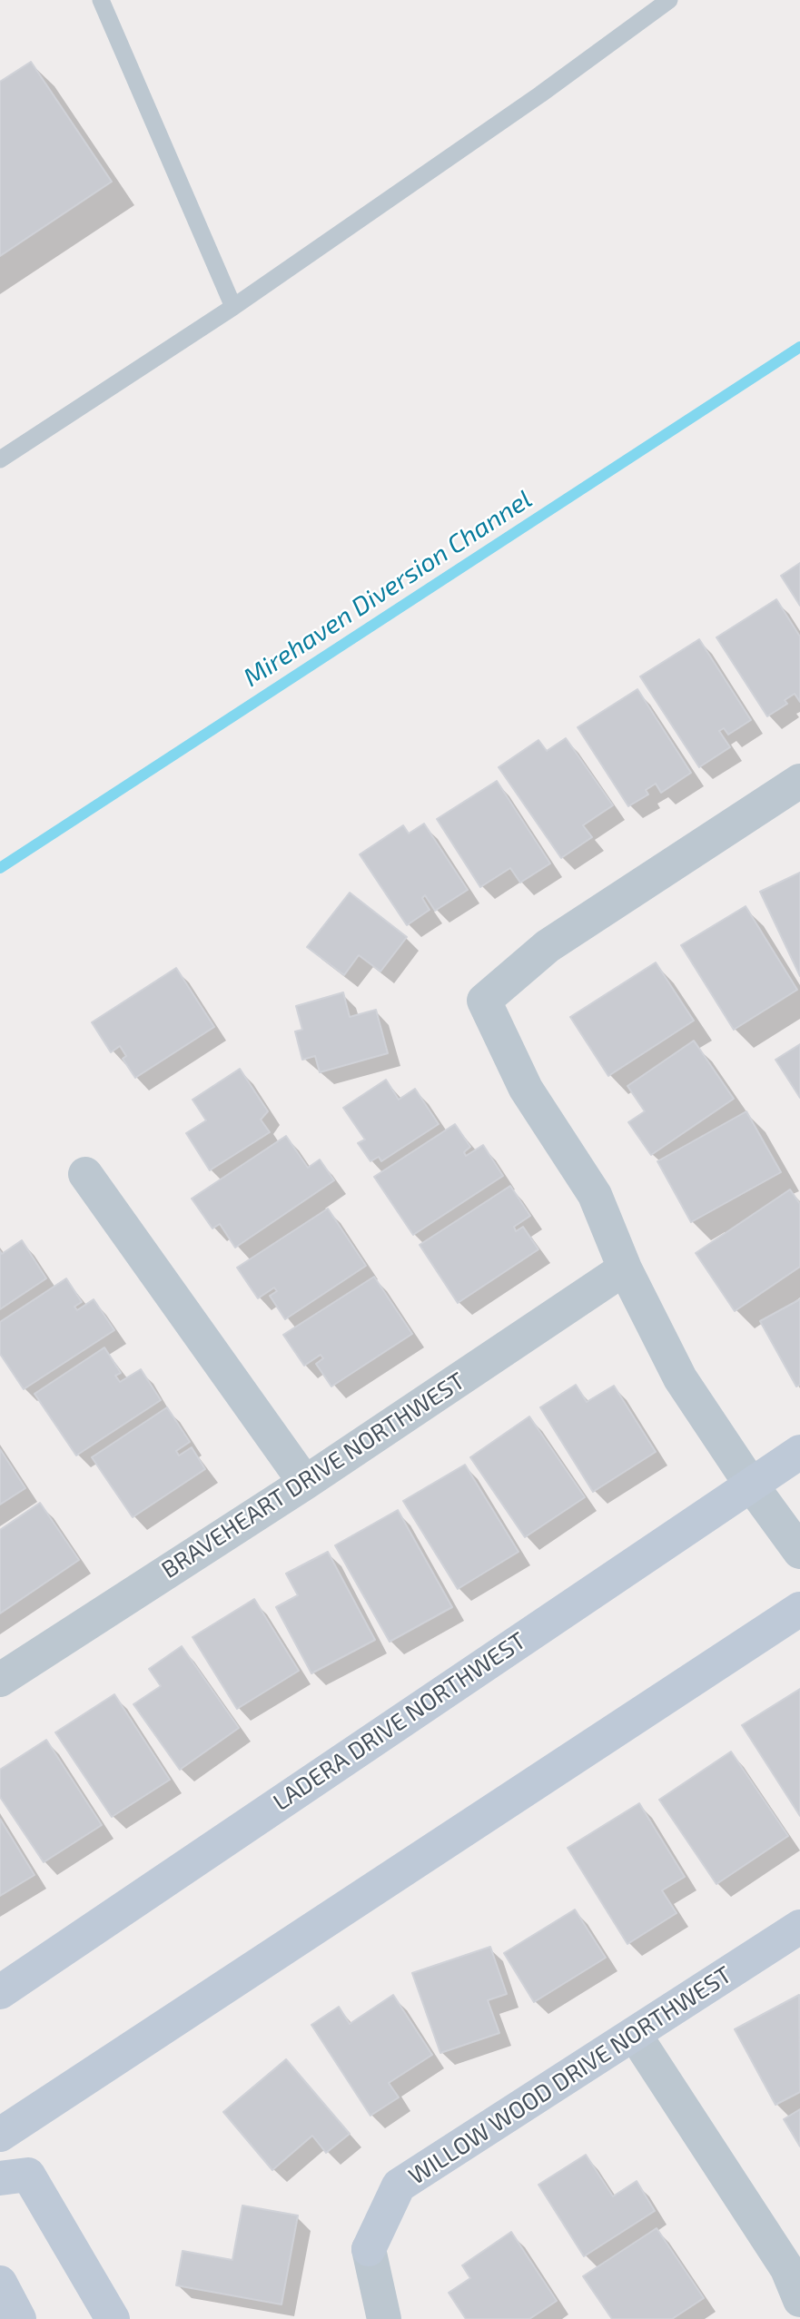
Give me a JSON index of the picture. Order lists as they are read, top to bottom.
{
  "streets": {
    "main road": ["LADERA DRIVE NORTHWEST", "WILLOW WOOD DRIVE NORTHWEST"],
    "street": ["BRAVEHEART DRIVE NORTHWEST"]
  },
  "water": ["Mirehaven Diversion Channel"]
}
